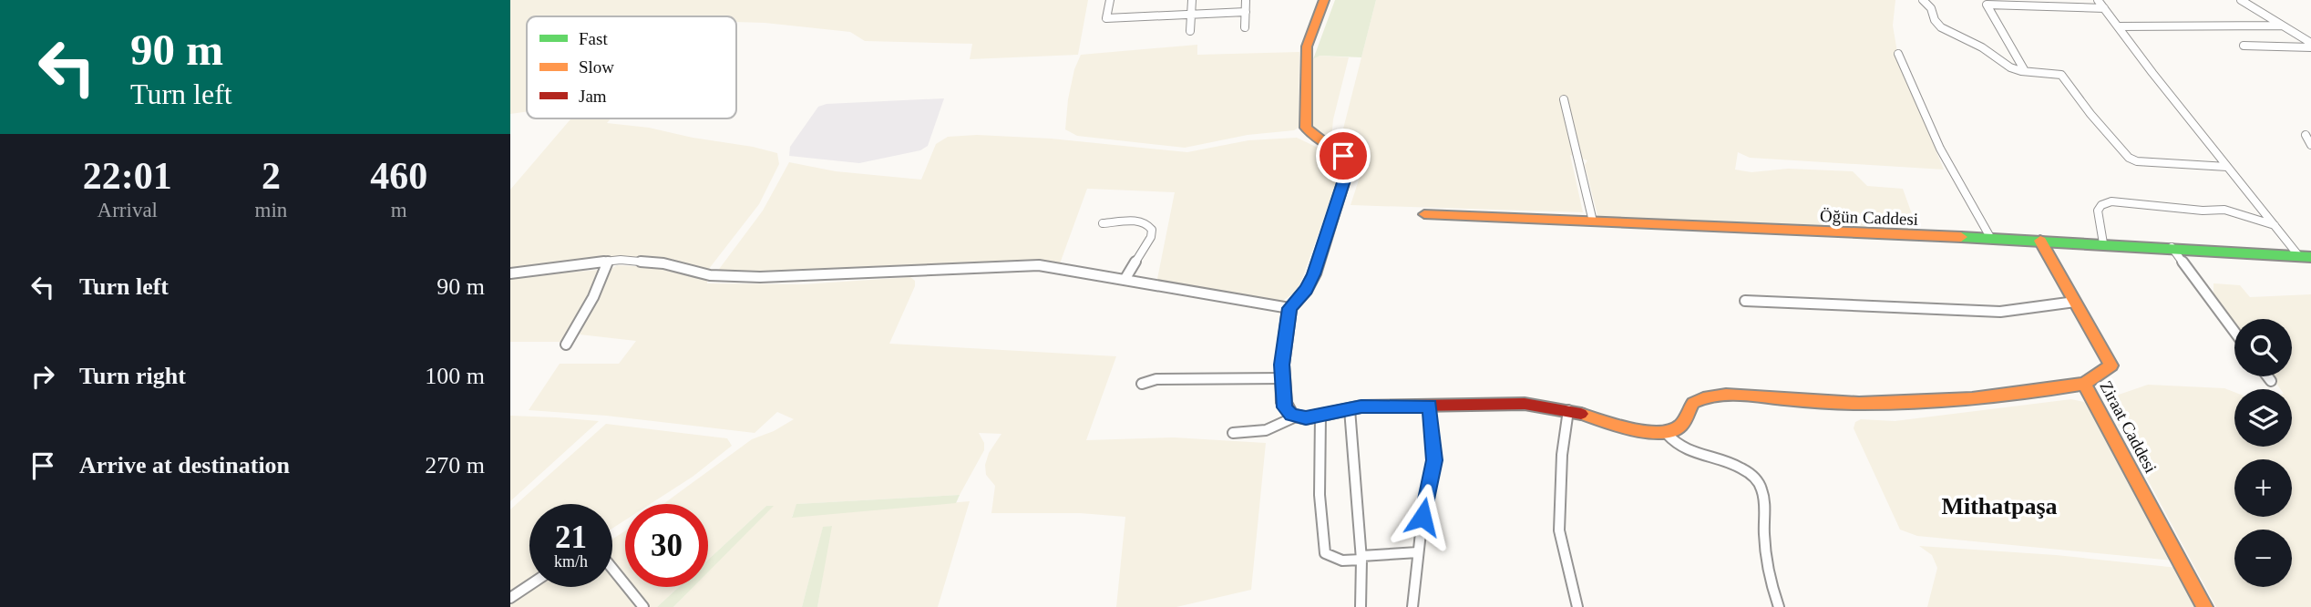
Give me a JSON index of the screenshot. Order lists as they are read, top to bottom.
{
  "streets": {
    "street": ["Öğün Caddesi", "Ziraat Caddesi"]
  },
  "crossings": [
    ["Öğün Caddesi", "Ziraat Caddesi"]
  ],
  "districts": ["Mithatpaşa"],
  "legend": ["Fast", "Slow", "Jam"],
  "page": {
    "turn": ["90 m", "Turn left"],
    "eta": [
      "22:01",
      "Arrival",
      "2",
      "min",
      "460",
      "m"
    ],
    "list": [
      {
        "name": "Turn left",
        "value": "90 m"
      },
      {
        "name": "Turn right",
        "value": "100 m"
      },
      {
        "name": "Arrive at destination",
        "value": "270 m"
      }
    ],
    "map_buttons": ["+", "−"],
    "speed": "21 km/h",
    "limit": "30"
  }
}
